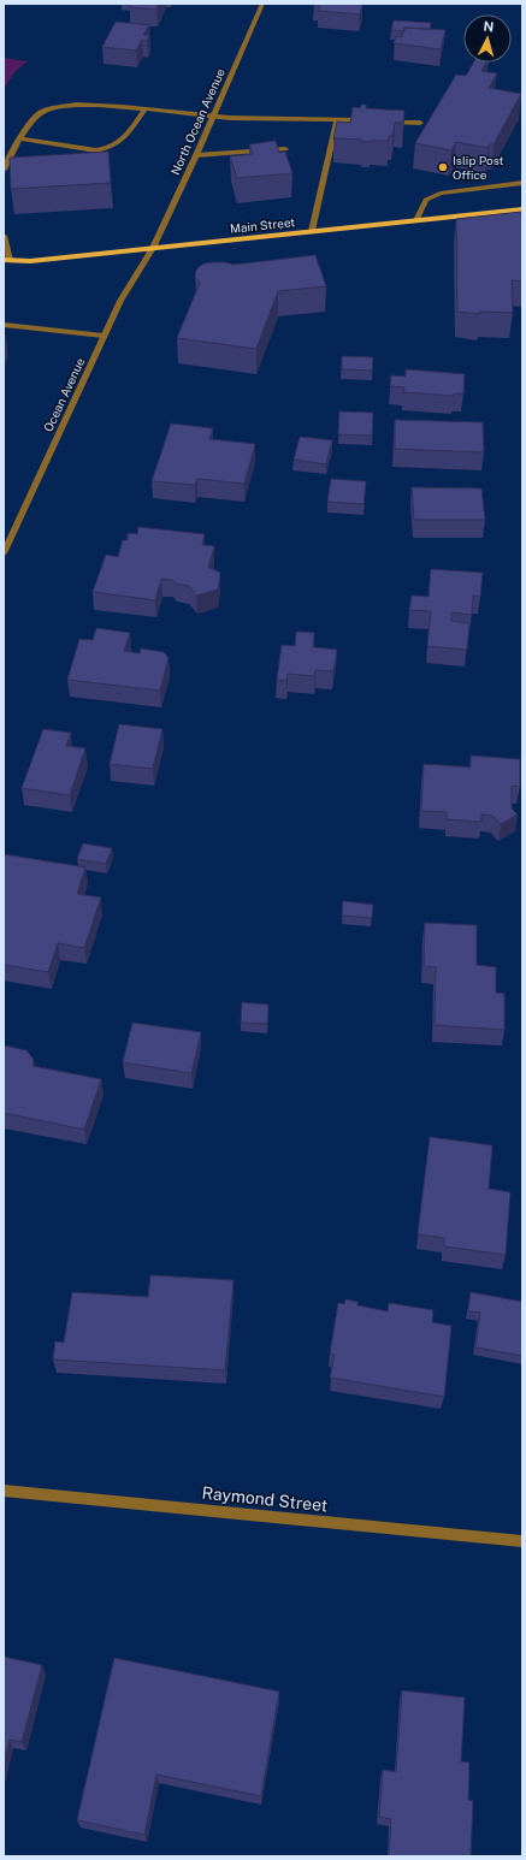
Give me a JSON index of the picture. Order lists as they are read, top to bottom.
{
  "streets": {
    "main road": ["Main Street"],
    "street": ["North Ocean Avenue", "Ocean Avenue", "Raymond Street"]
  },
  "crossings": [
    ["North Ocean Avenue", "Main Street"],
    ["North Ocean Avenue", "Ocean Avenue"],
    ["Main Street", "Ocean Avenue"]
  ],
  "places": ["Islip Post Office"],
  "north": "top"
}
